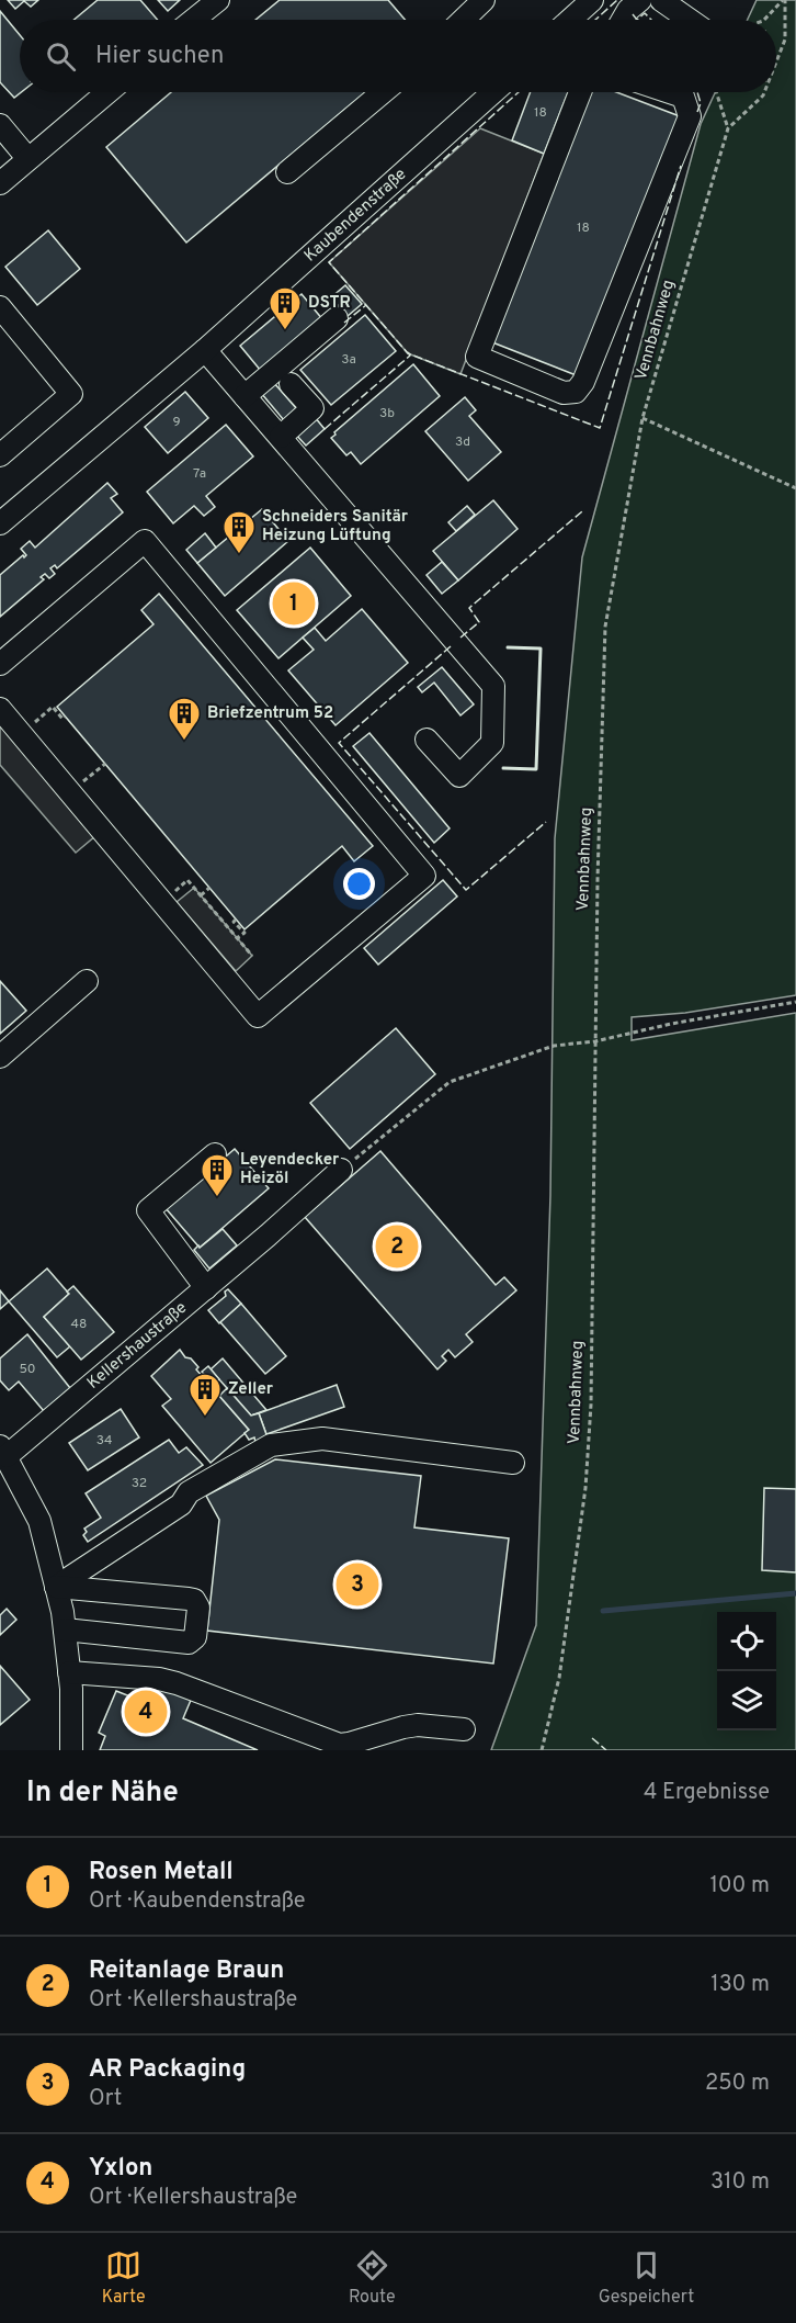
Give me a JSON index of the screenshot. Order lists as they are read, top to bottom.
{
  "streets": {
    "street": ["Kaubendenstraße", "Kellershaustraße"],
    "path": ["Vennbahnweg"]
  },
  "places": {
    "building": [
      "DSTR",
      "Schneiders Sanitär Heizung Lüftung",
      "Briefzentrum 52",
      "Leyendecker Heizöl",
      "Zeller"
    ]
  },
  "house_numbers": [
    "18",
    "18",
    "3a",
    "3b",
    "9",
    "3d",
    "7a",
    "48",
    "50",
    "34",
    "32"
  ],
  "page": {
    "search": "Hier suchen",
    "pins": [
      "1",
      "2",
      "3",
      "4"
    ],
    "heading": ["In der Nähe", "4 Ergebnisse"],
    "list": [
      {
        "mark": "1",
        "name": "Rosen Metall",
        "note": "Ort · Kaubendenstraße",
        "value": "100 m"
      },
      {
        "mark": "2",
        "name": "Reitanlage Braun",
        "note": "Ort · Kellershaustraße",
        "value": "130 m"
      },
      {
        "mark": "3",
        "name": "AR Packaging",
        "note": "Ort",
        "value": "250 m"
      },
      {
        "mark": "4",
        "name": "Yxlon",
        "note": "Ort · Kellershaustraße",
        "value": "310 m"
      }
    ],
    "nav": ["Karte", "Route", "Gespeichert"]
  }
}
